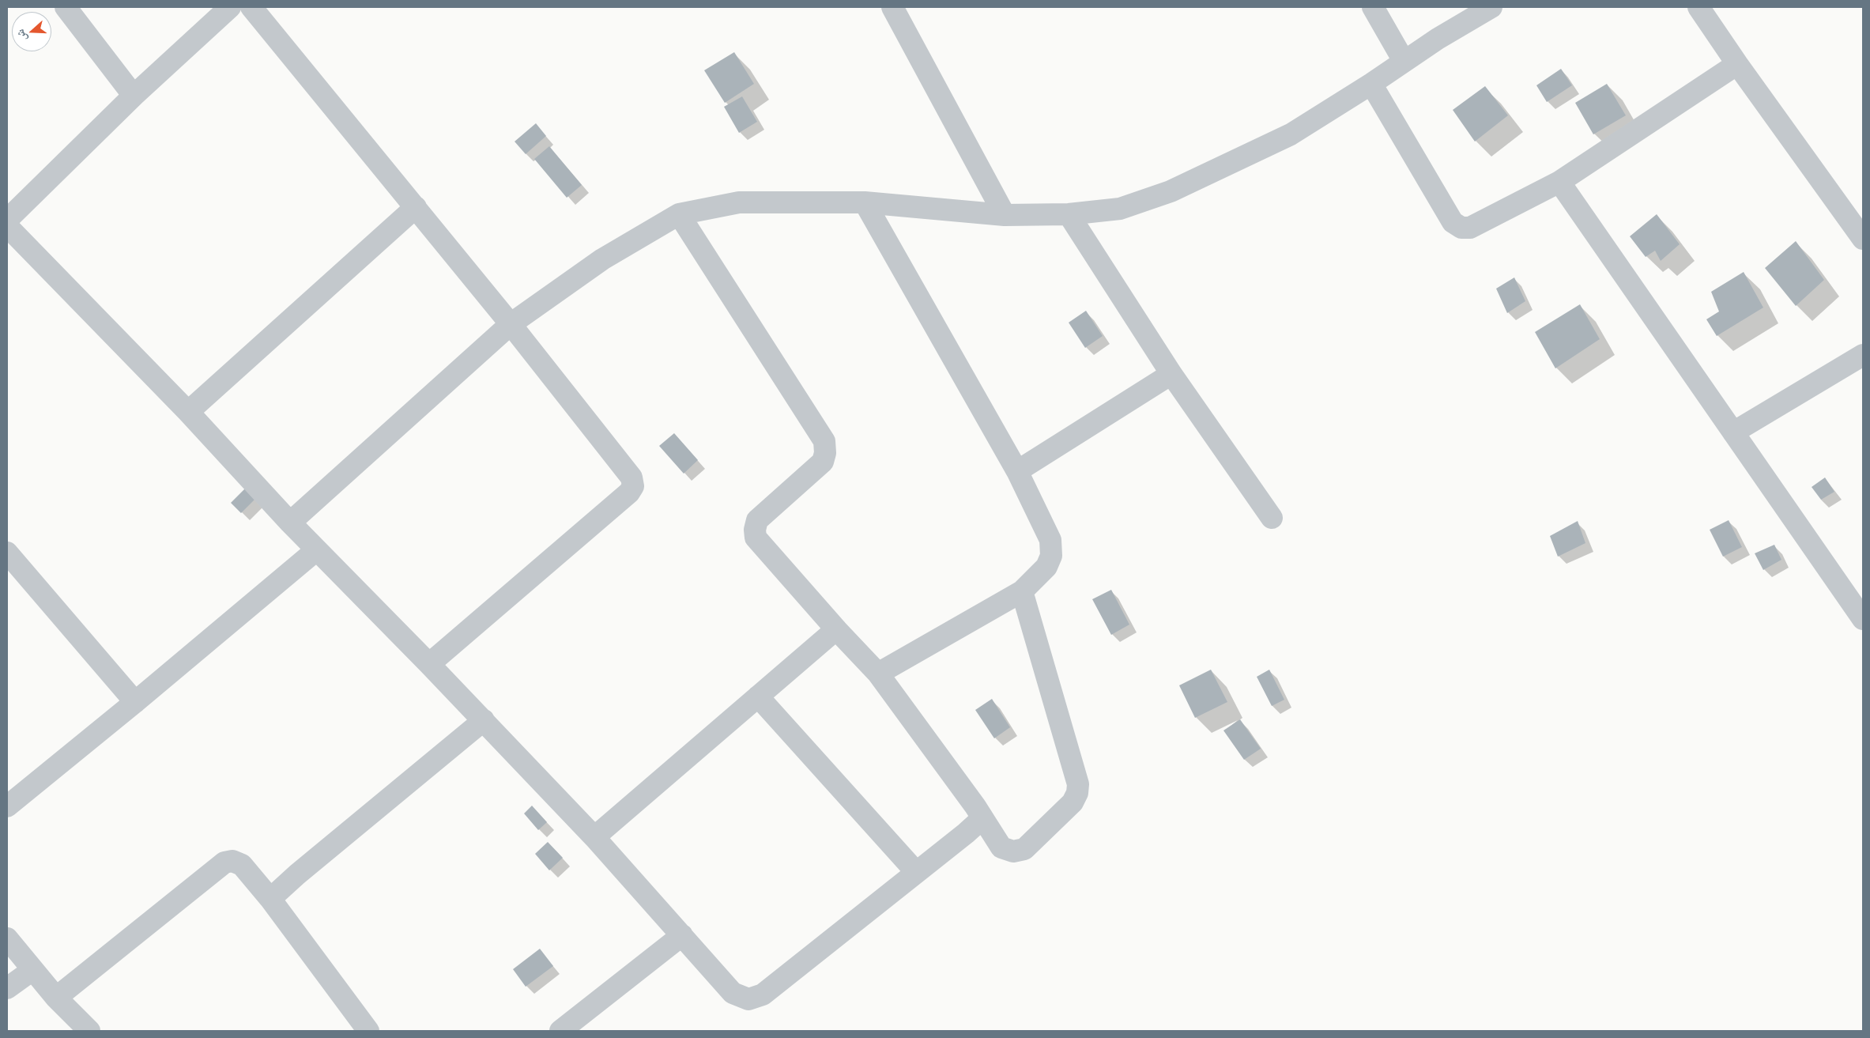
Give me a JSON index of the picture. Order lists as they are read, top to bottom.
{
  "north": "left"
}
